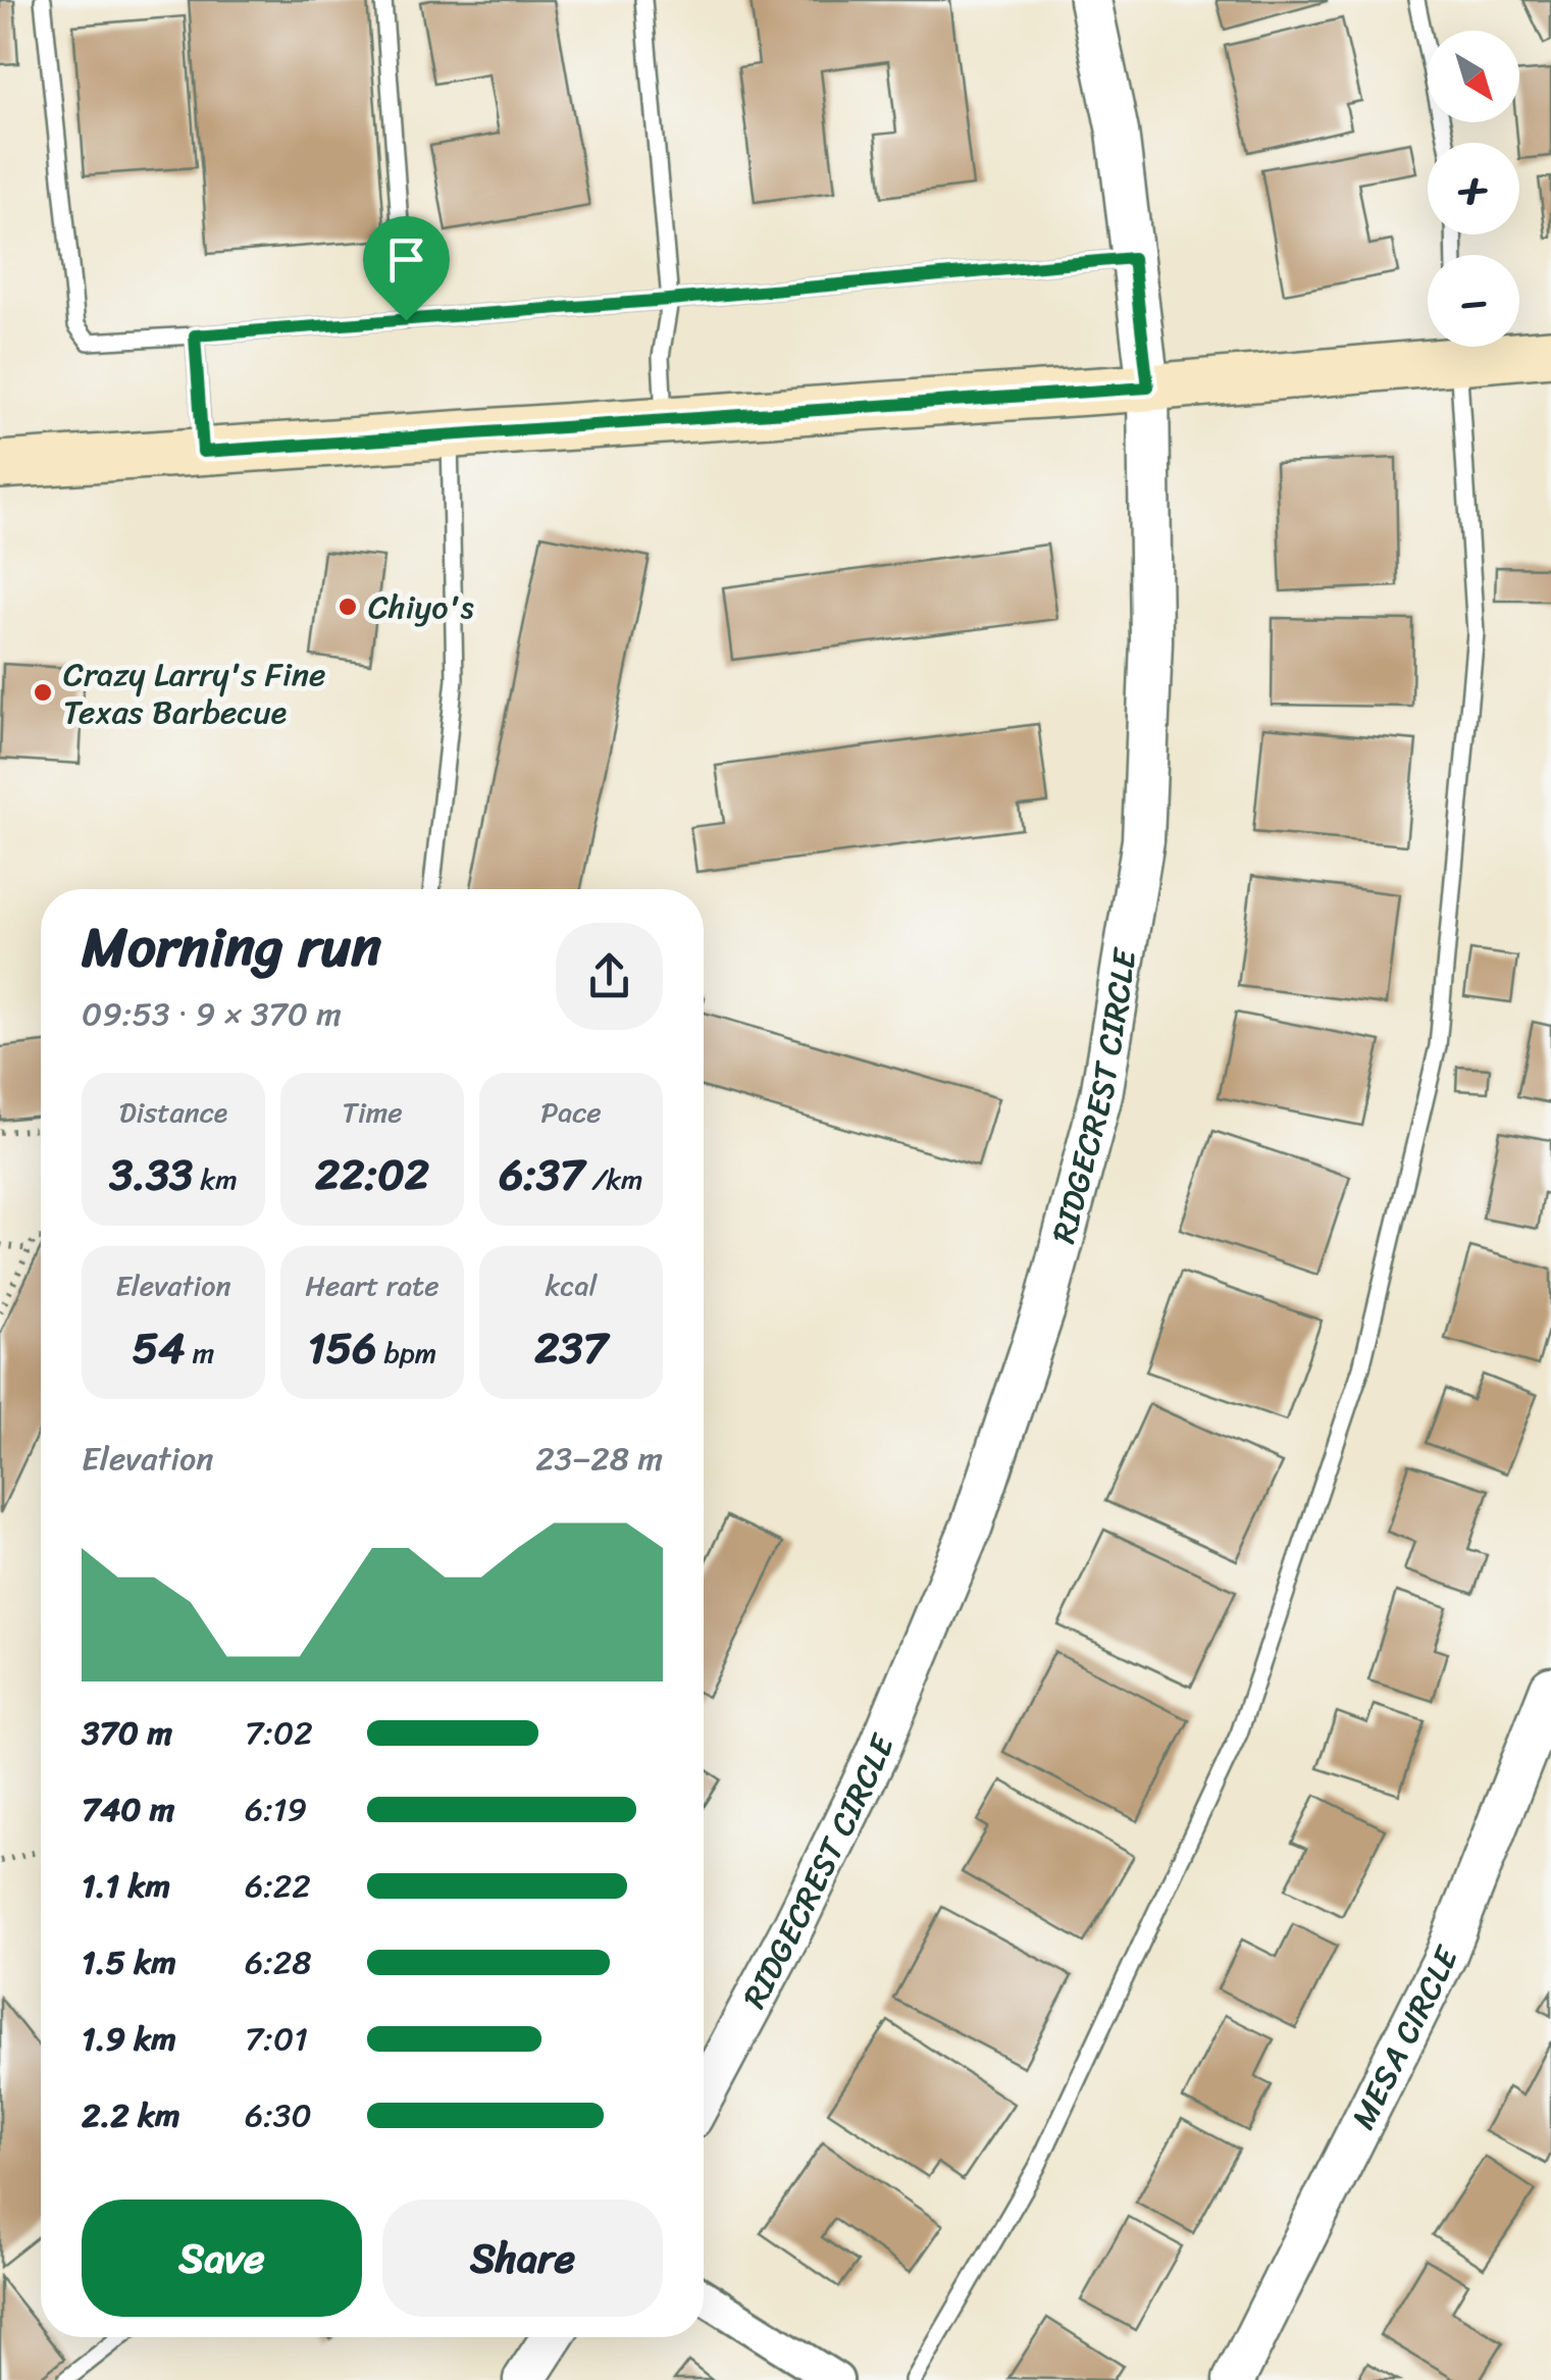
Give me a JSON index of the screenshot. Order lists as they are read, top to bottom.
{
  "streets": {
    "street": ["RIDGECREST CIRCLE", "MESA CIRCLE"]
  },
  "places": ["Chiyo's", "Crazy Larry's Fine Texas Barbecue"],
  "north": "bottom right",
  "page": {
    "map_buttons": ["+", "−"],
    "heading": ["Morning run", "09:53 · 9 × 370 m"],
    "stats": [
      ["Distance", "3.33 km"],
      ["Time", "22:02"],
      ["Pace", "6:37 /km"],
      ["Elevation", "54 m"],
      ["Heart rate", "156 bpm"],
      ["kcal", "237"]
    ],
    "chart": ["Elevation", "23–28 m"],
    "list": [
      {
        "name": "370 m",
        "note": "7:02"
      },
      {
        "name": "740 m",
        "note": "6:19"
      },
      {
        "name": "1.1 km",
        "note": "6:22"
      },
      {
        "name": "1.5 km",
        "note": "6:28"
      },
      {
        "name": "1.9 km",
        "note": "7:01"
      },
      {
        "name": "2.2 km",
        "note": "6:30"
      }
    ],
    "buttons": ["Save", "Share"]
  }
}
